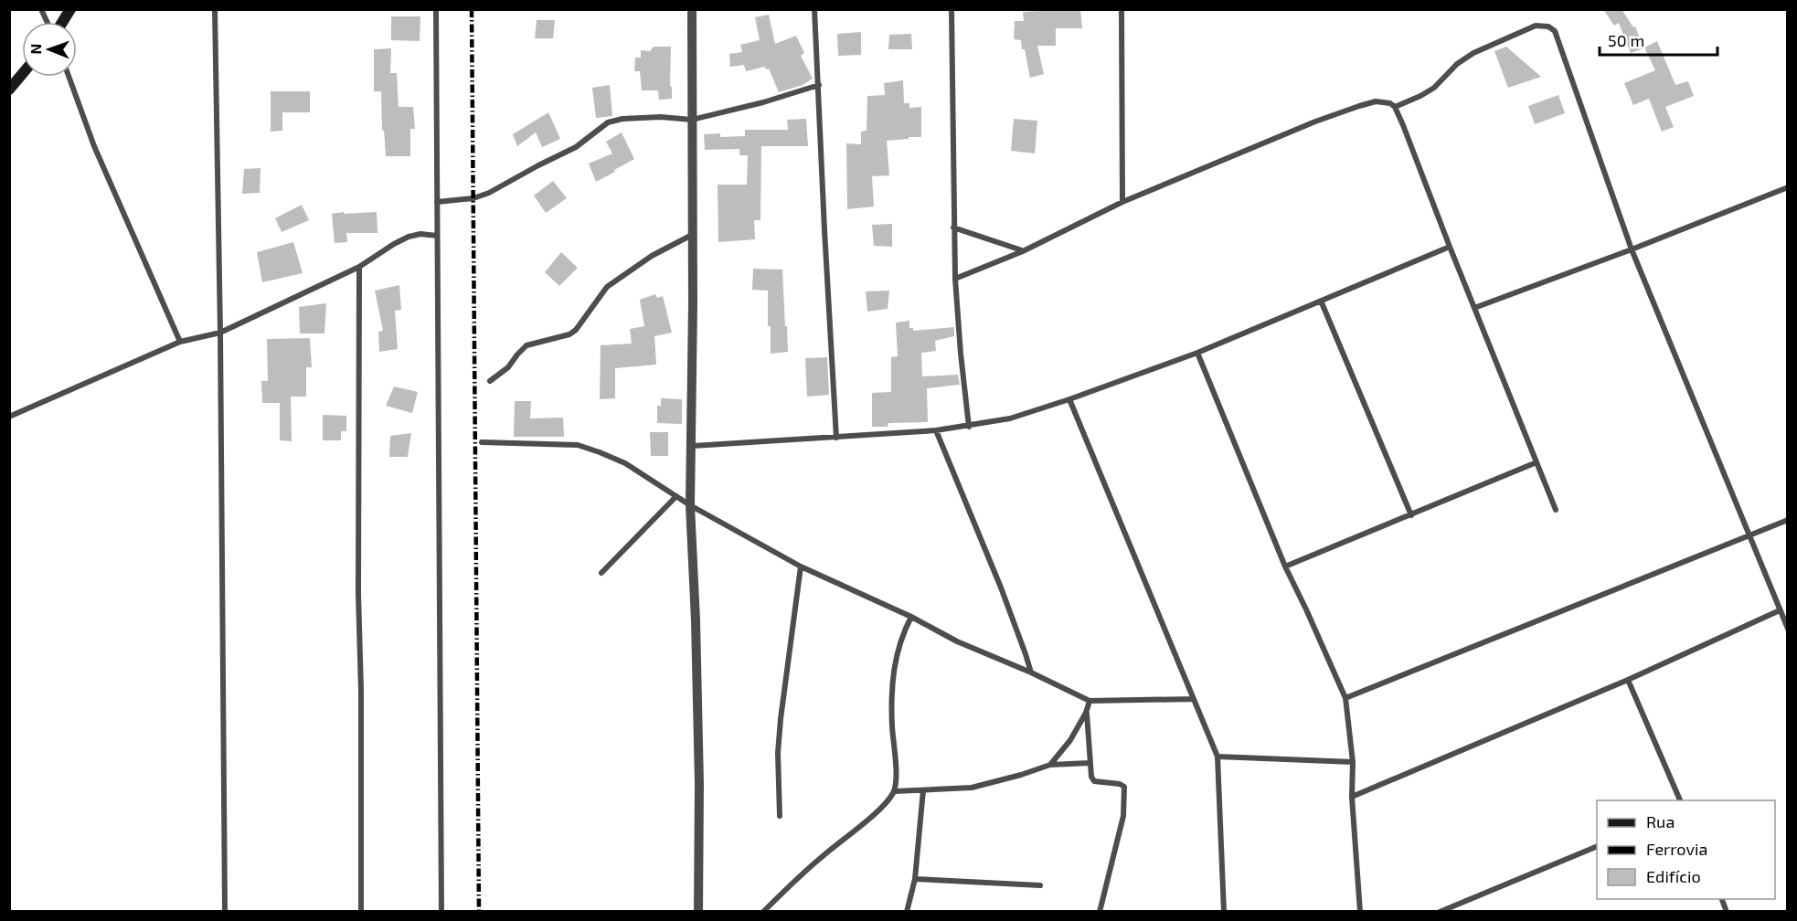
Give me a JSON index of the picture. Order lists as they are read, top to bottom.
{
  "legend": ["Rua", "Ferrovia", "Edifício"],
  "scale_bar": "50 m",
  "north": "left"
}
